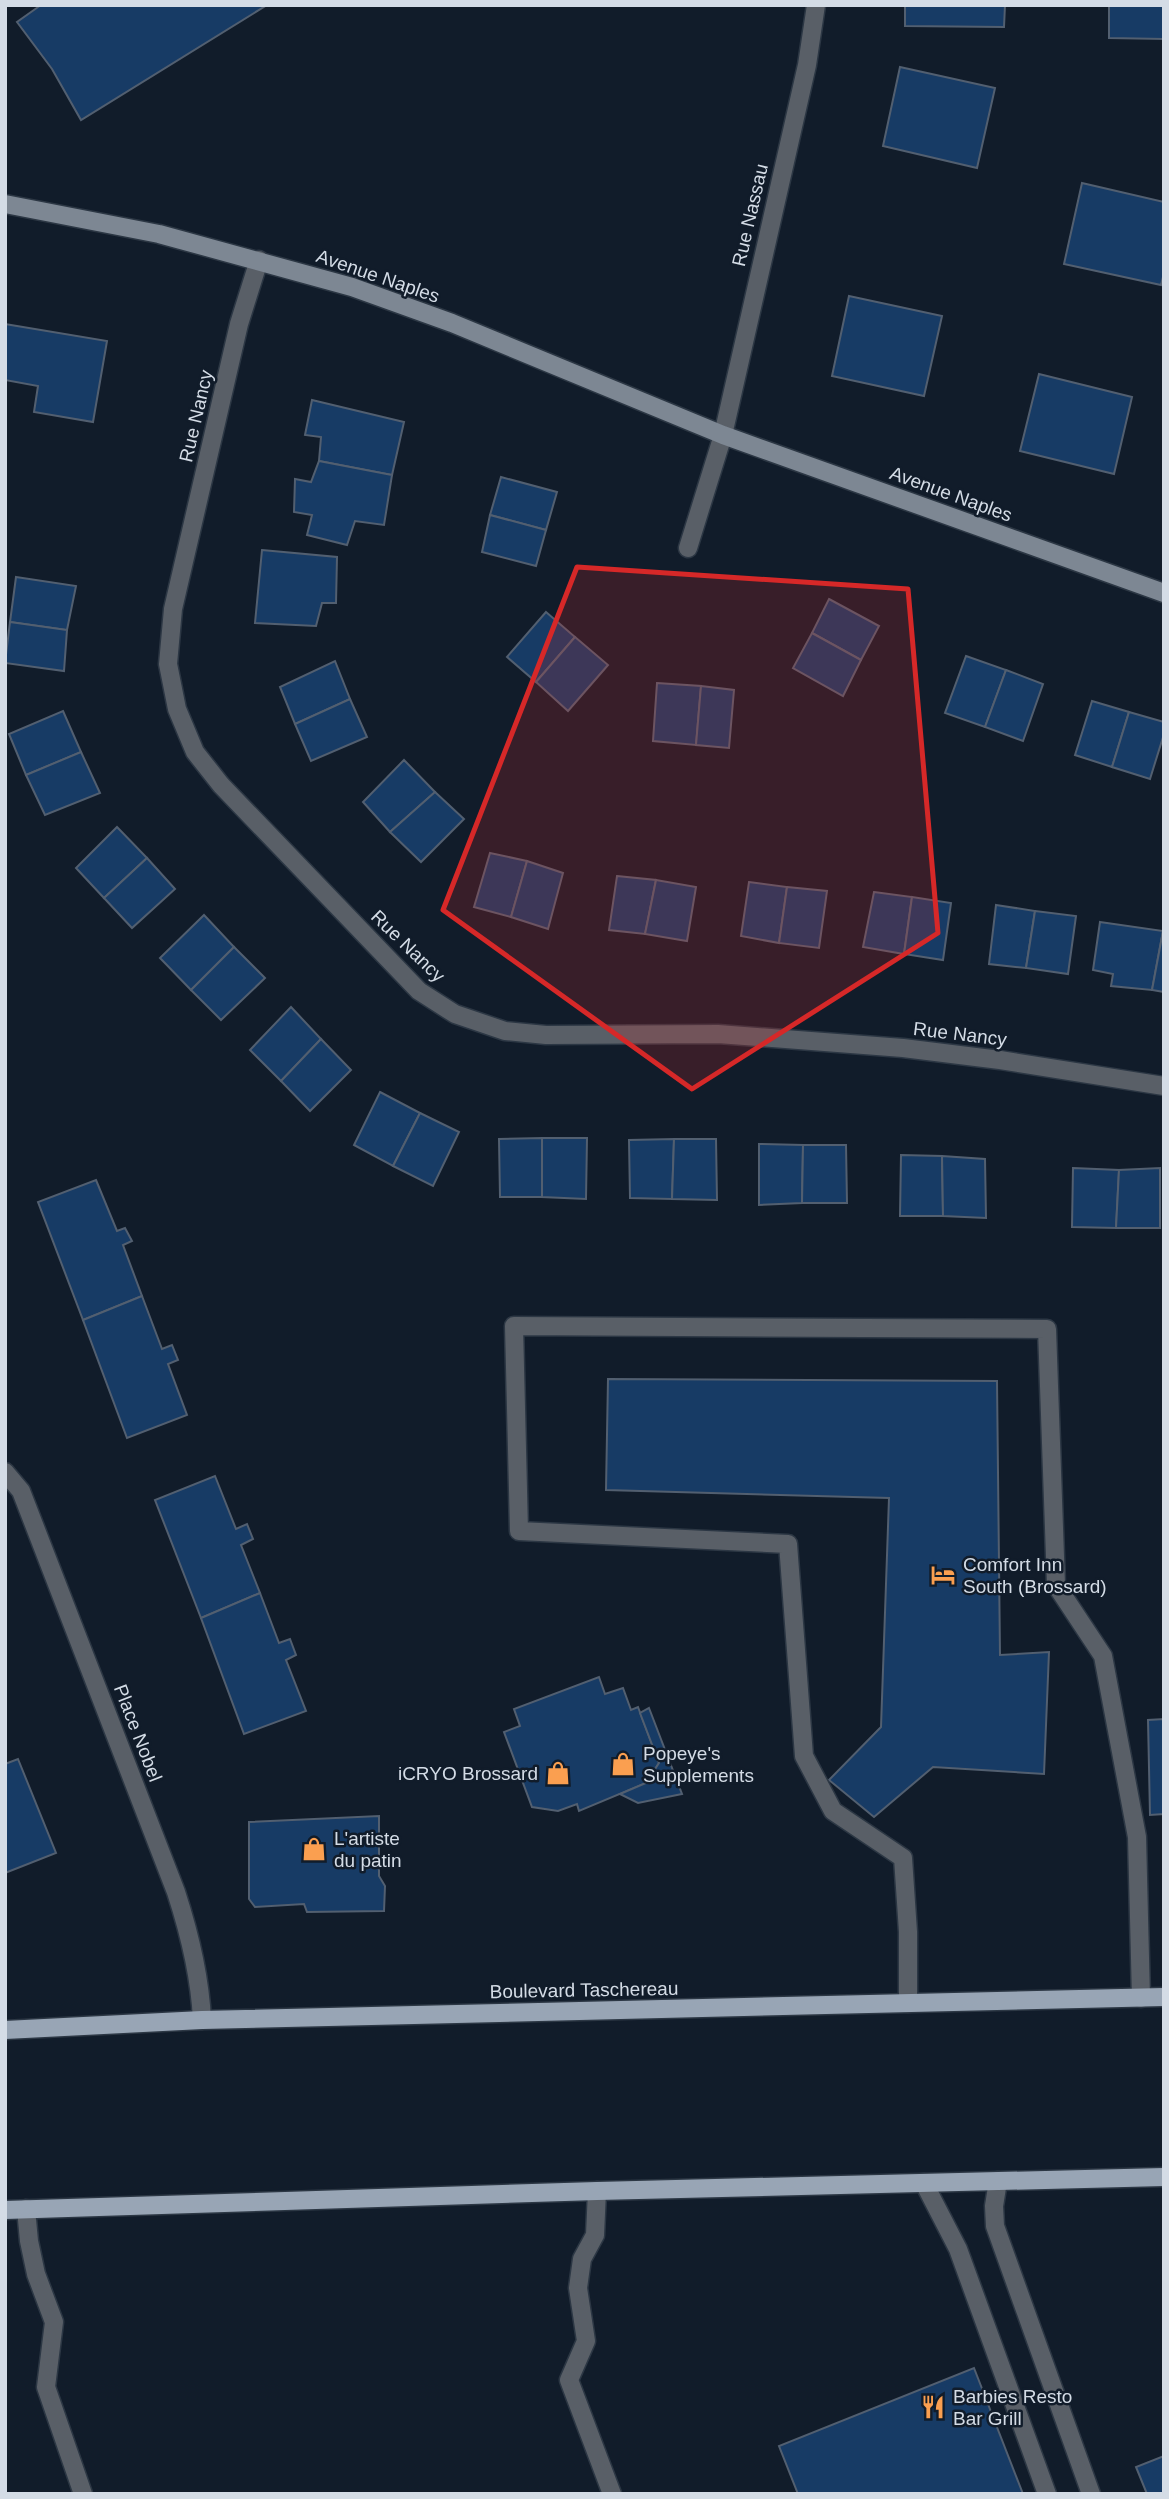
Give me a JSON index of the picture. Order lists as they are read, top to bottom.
{
  "streets": {
    "main road": ["Boulevard Taschereau"],
    "street": [
      "Rue Nassau",
      "Avenue Naples",
      "Rue Nancy",
      "Place Nobel"
    ]
  },
  "crossings": [
    ["Rue Nassau", "Avenue Naples"],
    ["Avenue Naples", "Rue Nancy"],
    ["Place Nobel", "Boulevard Taschereau"]
  ],
  "places": {
    "hotel": ["Comfort Inn South (Brossard)"],
    "shop": ["Popeye's Supplements", "iCRYO Brossard", "L'artiste du patin"],
    "restaurant": ["Barbies Resto Bar Grill"]
  }
}
